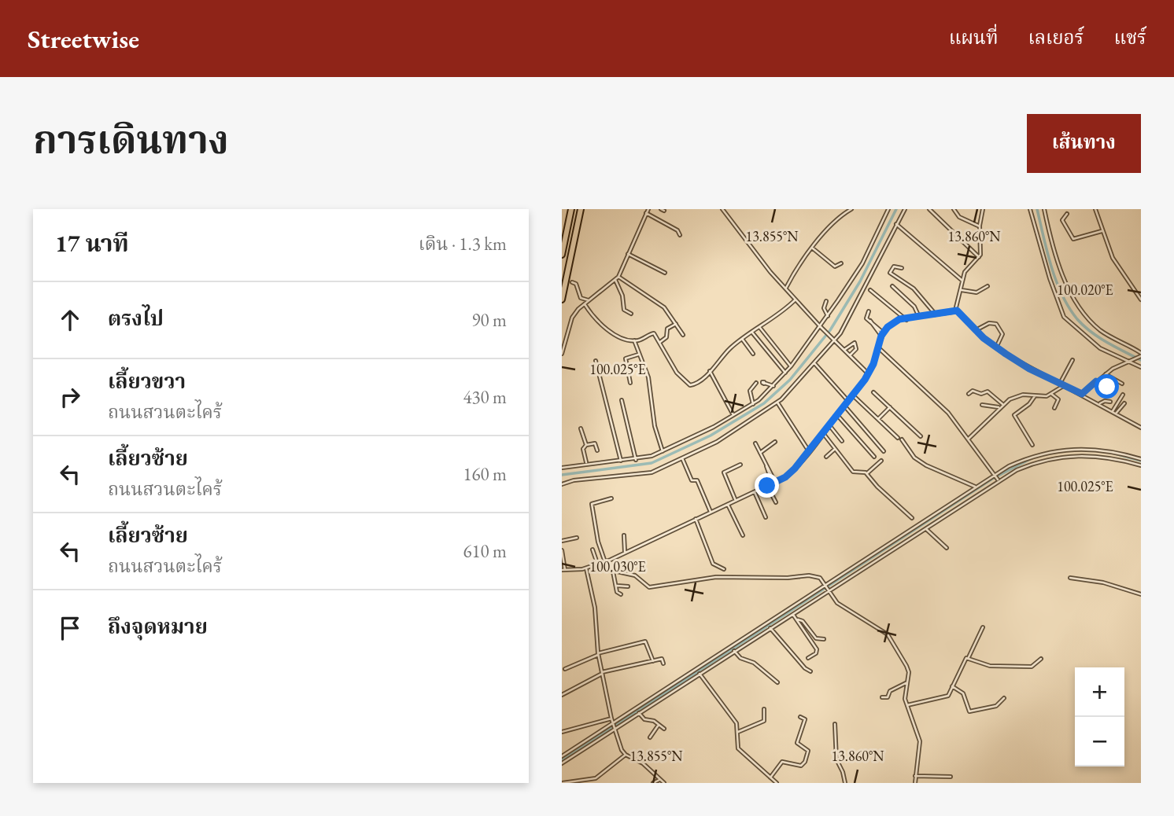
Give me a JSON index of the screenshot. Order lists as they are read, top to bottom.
{
  "page": {
    "header": "Streetwise",
    "nav": ["แผนที่", "เลเยอร์", "แชร์"],
    "title": "การเดินทาง",
    "buttons": "เส้นทาง",
    "heading": ["17 นาที", "เดิน · 1.3 km"],
    "list": [
      ["ตรงไป", "90 m"],
      ["เลี้ยวขวา", "ถนนสวนตะไคร้", "430 m"],
      ["เลี้ยวซ้าย", "ถนนสวนตะไคร้", "160 m"],
      ["เลี้ยวซ้าย", "ถนนสวนตะไคร้", "610 m"],
      "ถึงจุดหมาย"
    ],
    "map_buttons": ["+", "−"]
  },
  "coordinates": [
    "13.855°N",
    "13.860°N",
    "100.020°E",
    "100.025°E",
    "100.030°E"
  ]
}
